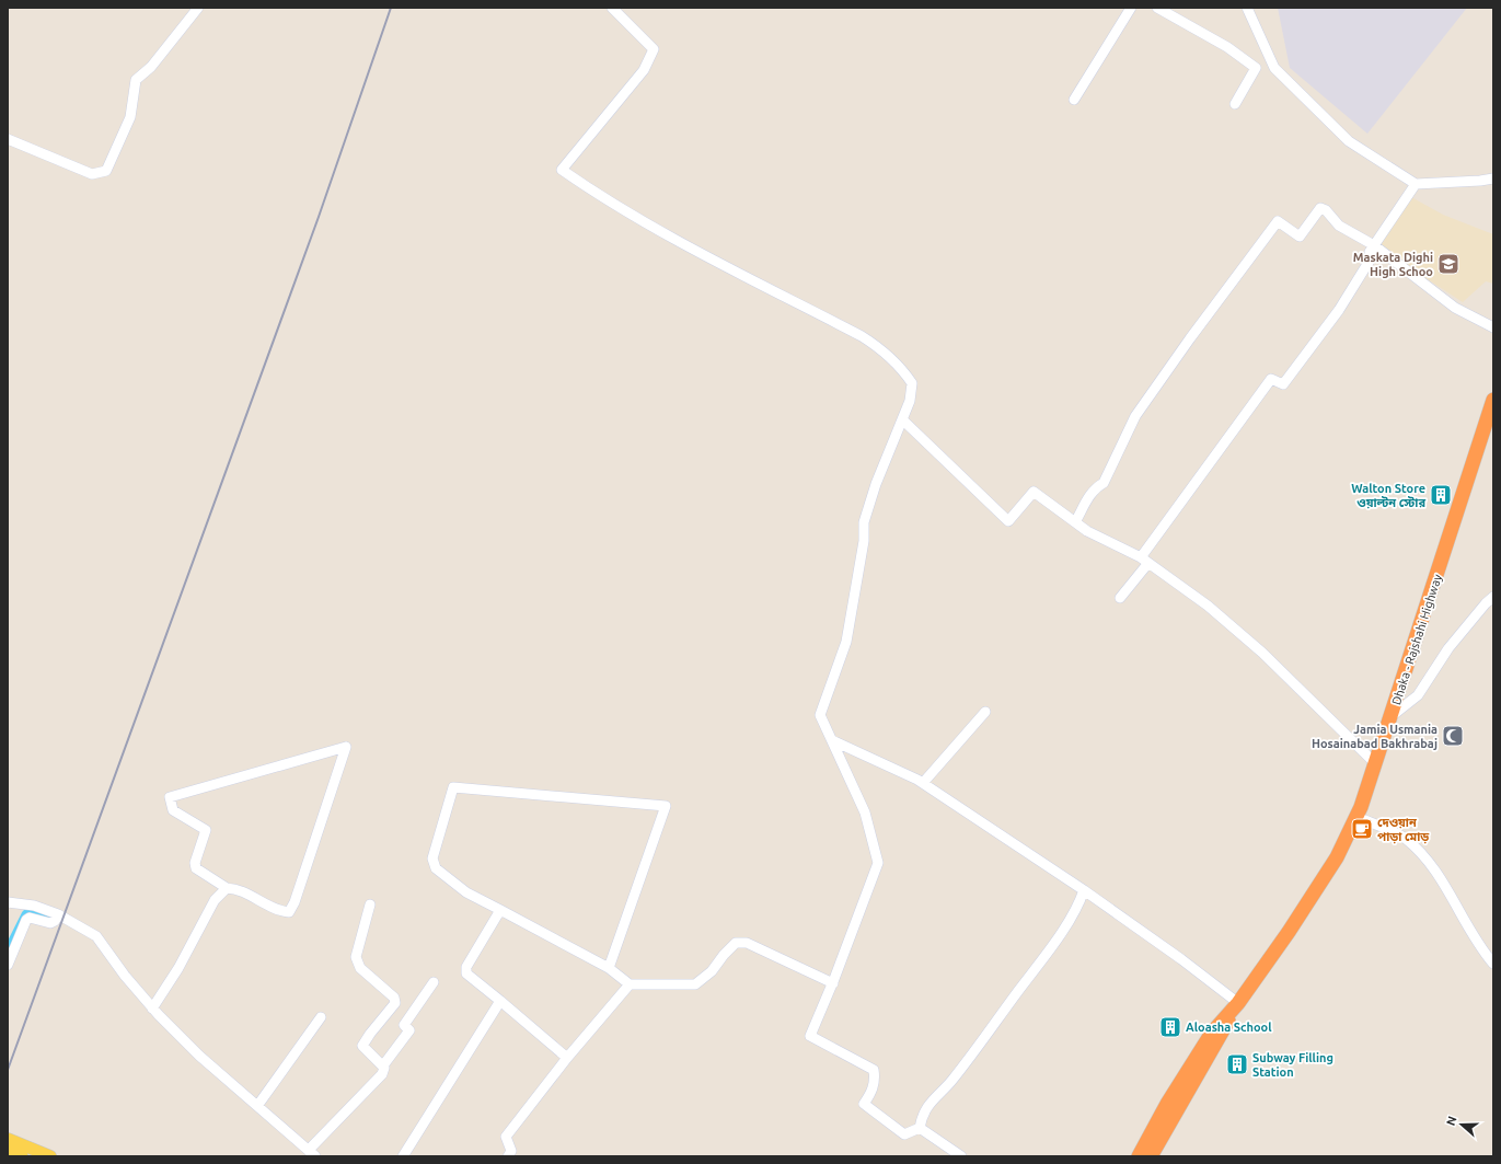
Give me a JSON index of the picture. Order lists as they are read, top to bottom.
{
  "streets": {
    "highway": ["Dhaka - Rajshahi Highway"]
  },
  "places": {
    "school or university": ["Maskata Dighi High Schoo"],
    "building": ["Walton Store ওয়াল্টন স্টোর", "Aloasha School", "Subway Filling Station"],
    "mosque": ["Jamia Usmania Hosainabad Bakhrabaj"],
    "cafe": ["দেওয়ান পাড়া মোড়"]
  },
  "north": "left"
}
